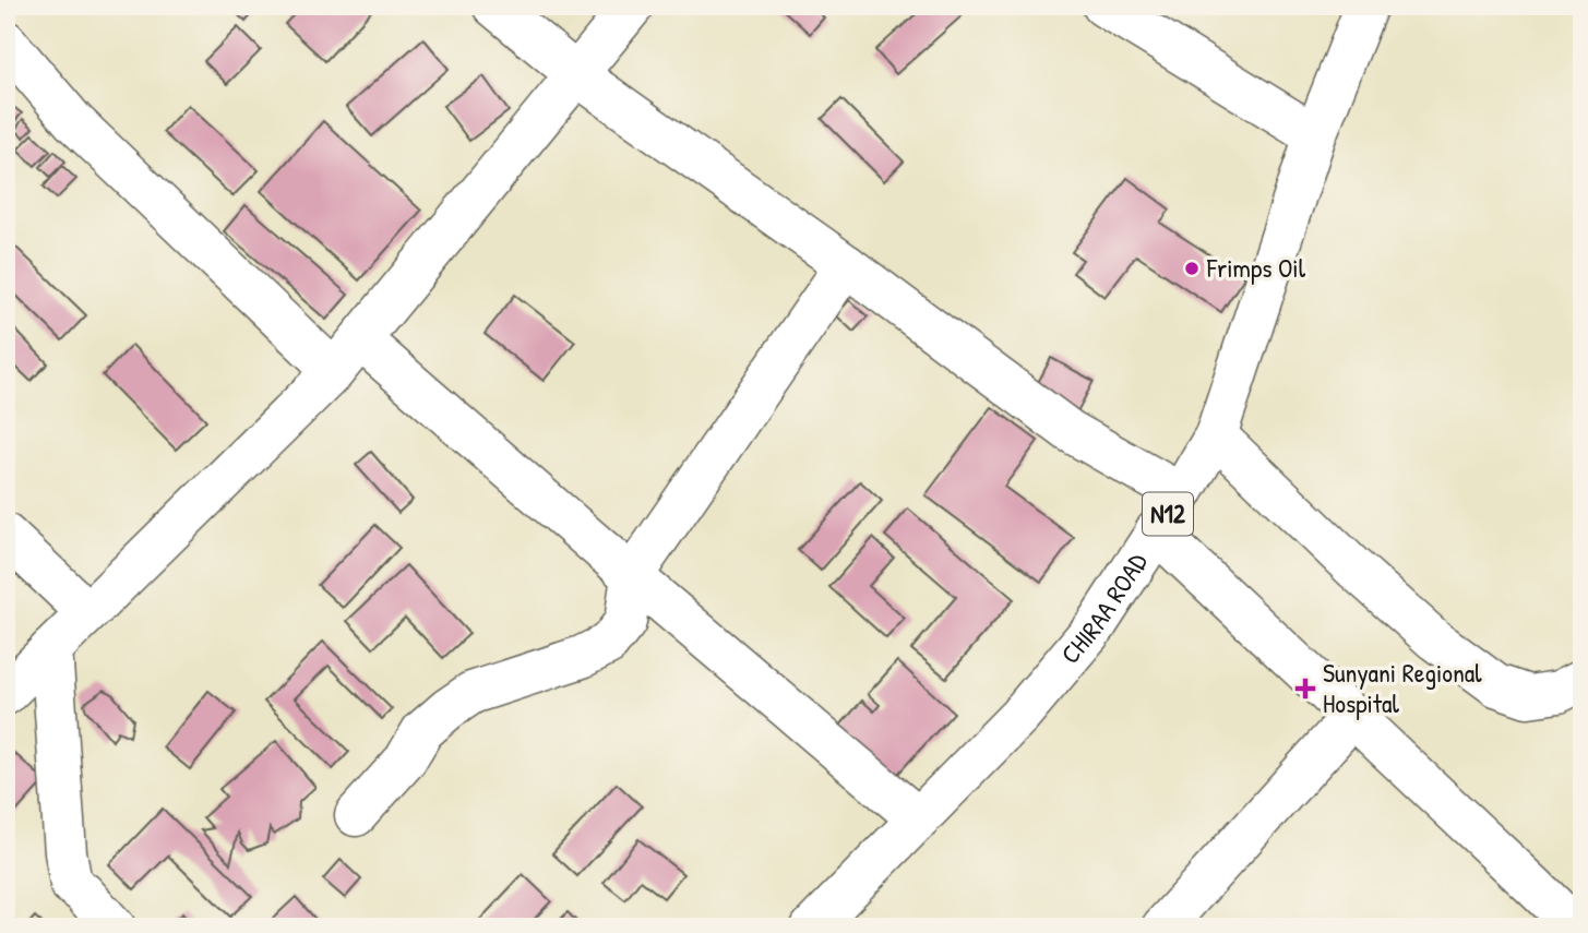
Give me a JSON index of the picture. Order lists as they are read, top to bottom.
{
  "streets": {
    "main road": ["N12", "CHIRAA ROAD"]
  },
  "places": {
    "other": ["Frimps Oil"],
    "health": ["Sunyani Regional Hospital"]
  }
}
